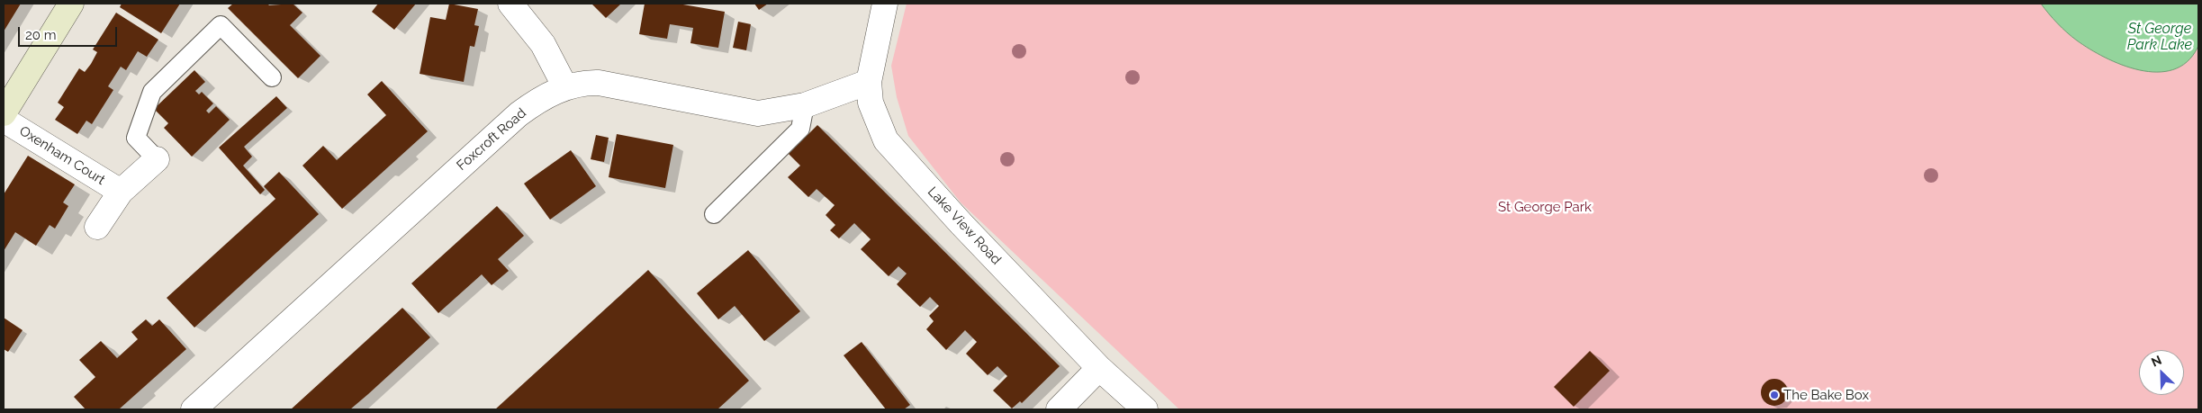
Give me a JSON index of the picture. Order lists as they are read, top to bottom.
{
  "streets": {
    "street": ["Foxcroft Road", "Oxenham Court", "Lake View Road"]
  },
  "crossings": [
    ["Foxcroft Road", "Lake View Road"]
  ],
  "water": ["St George Park Lake"],
  "parks": ["St George Park"],
  "places": ["The Bake Box"],
  "scale_bar": "20 m",
  "north": "top left"
}
